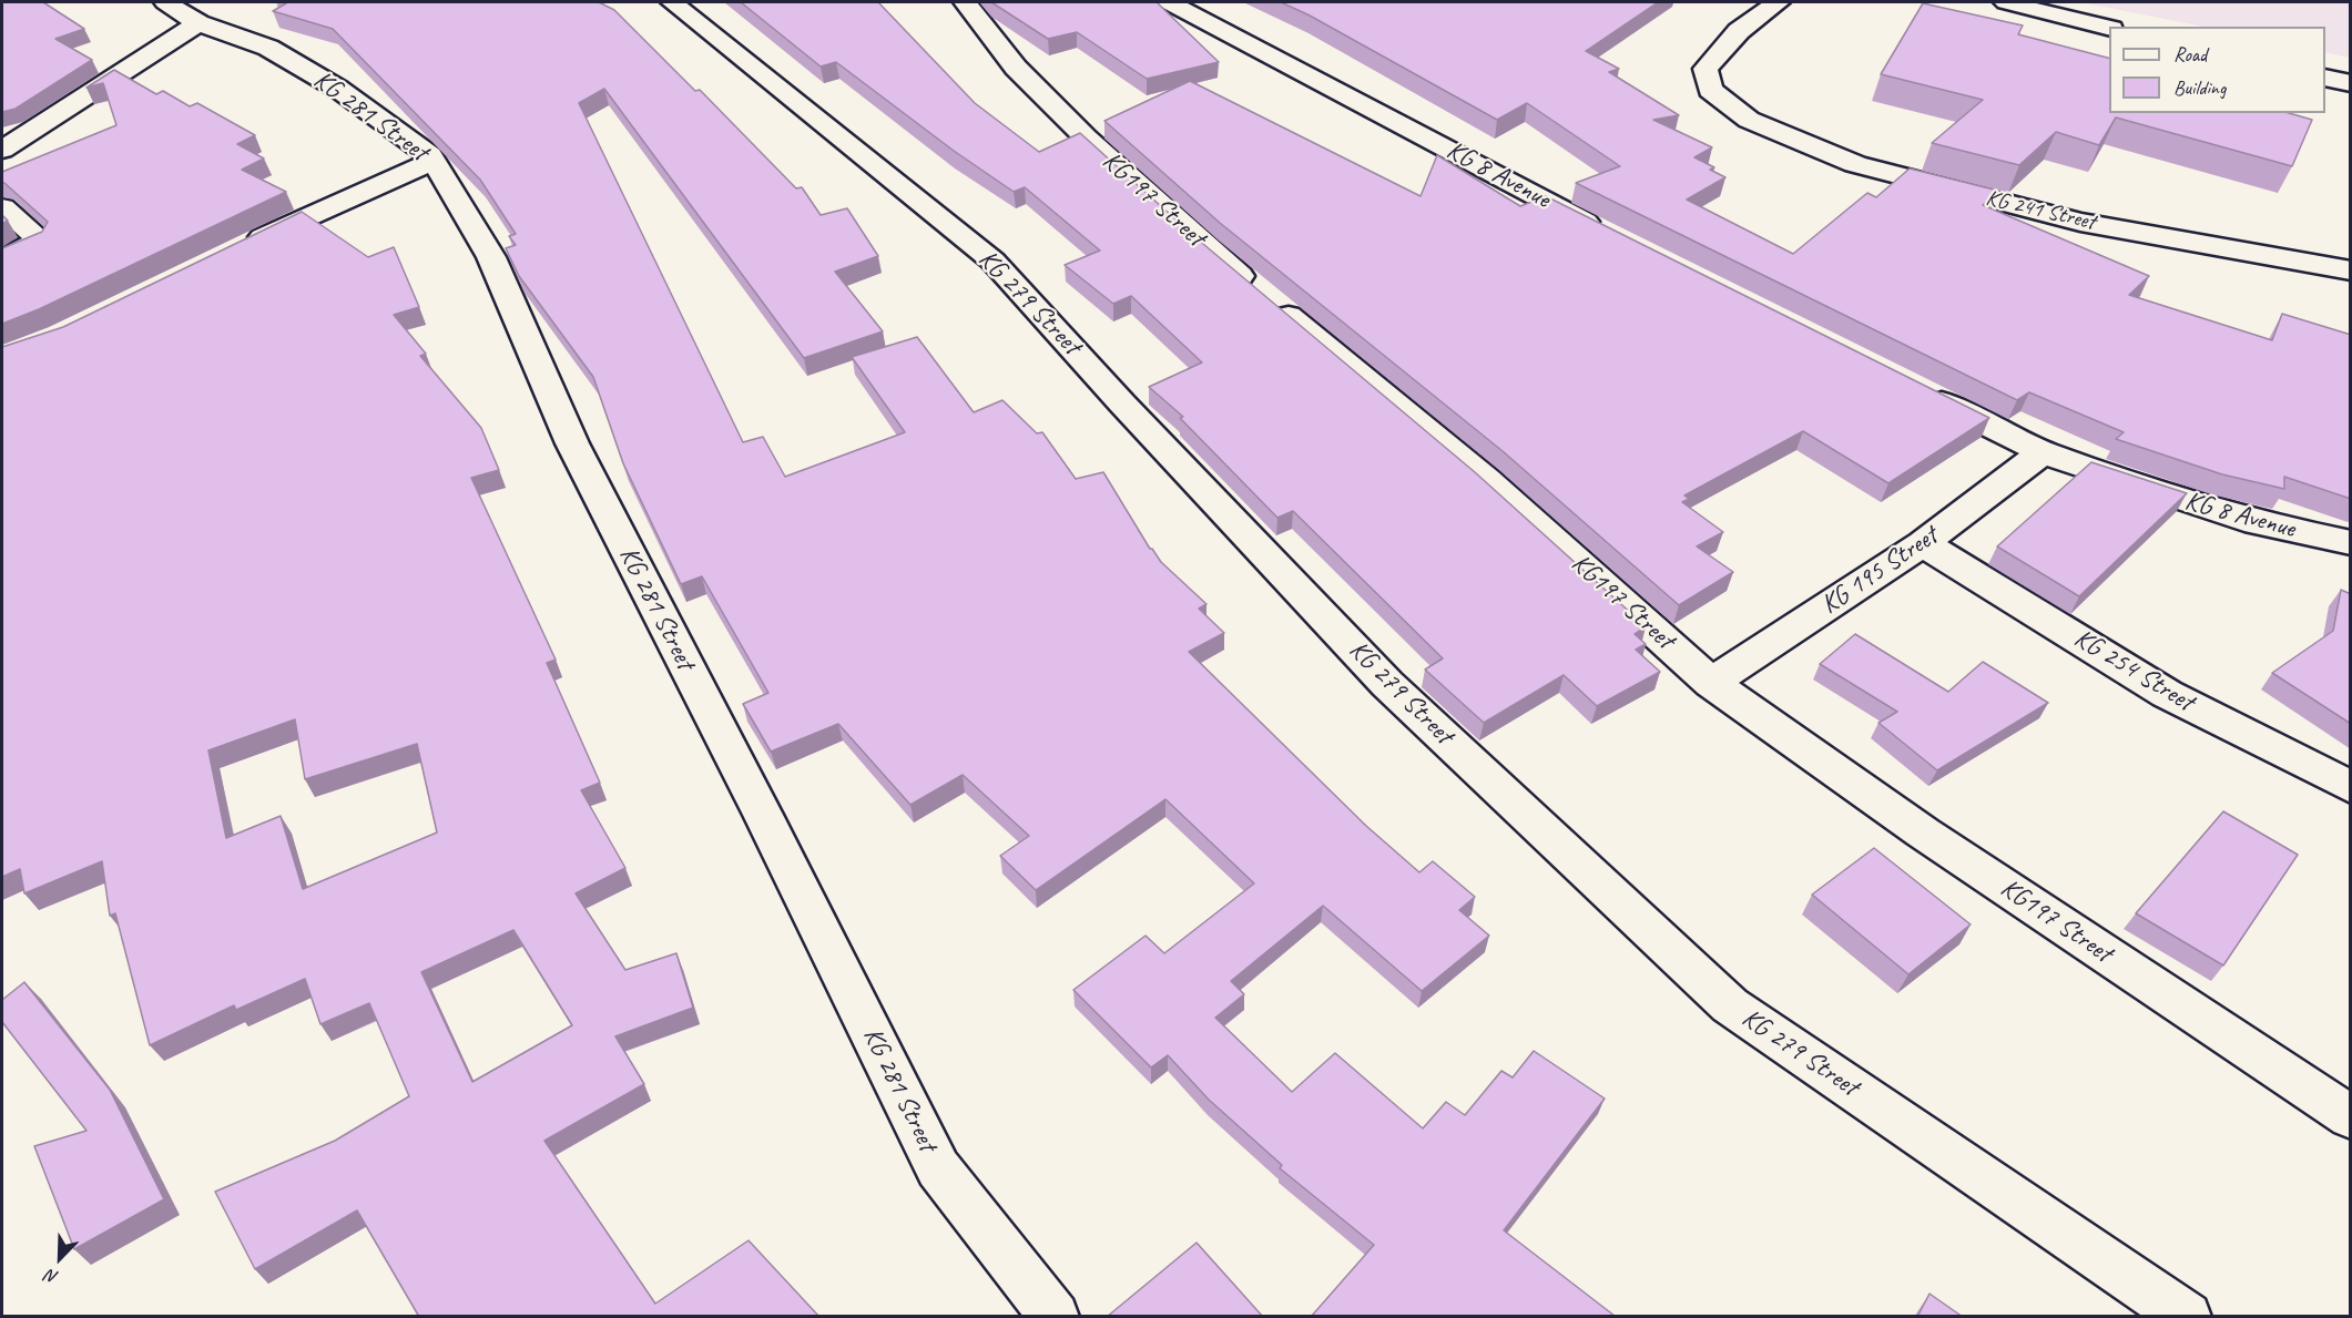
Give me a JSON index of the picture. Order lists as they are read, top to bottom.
{
  "streets": {
    "street": [
      "KG 281 Street",
      "KG 8 Avenue",
      "KG197 Street",
      "KG 241 Street",
      "KG 279 Street",
      "KG 195 Street",
      "KG 254 Street"
    ]
  },
  "crossings": [
    ["KG 8 Avenue", "KG 195 Street"],
    ["KG197 Street", "KG 195 Street"],
    ["KG 195 Street", "KG 254 Street"]
  ],
  "legend": ["Road", "Building"],
  "north": "bottom left"
}
